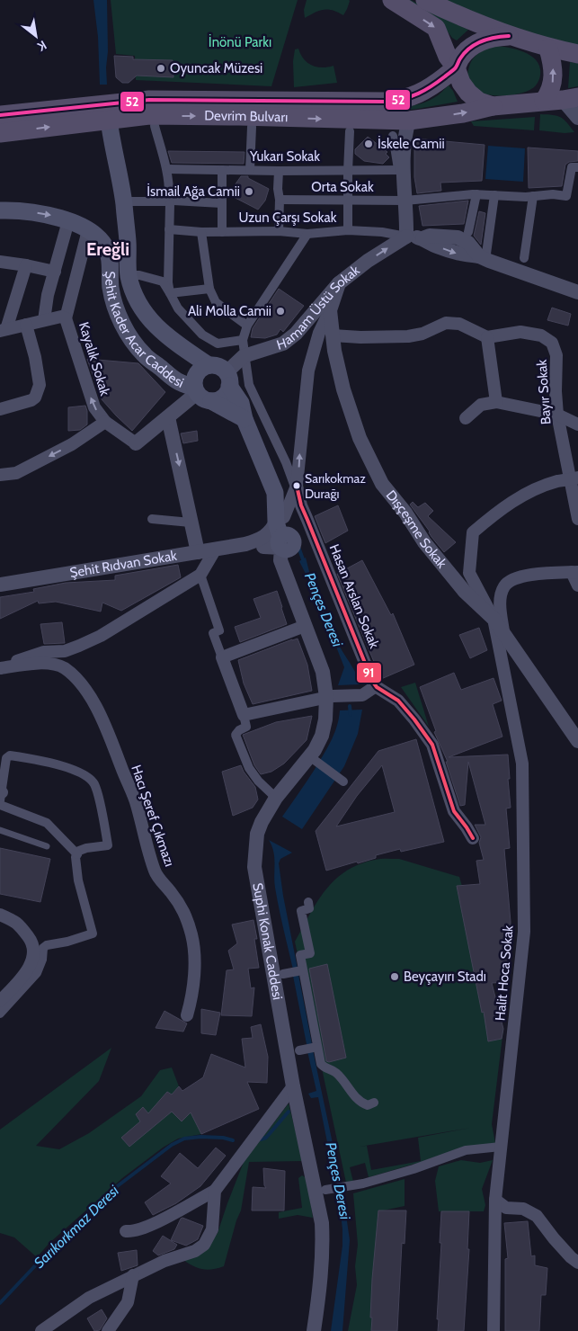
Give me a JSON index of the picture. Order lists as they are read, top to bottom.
{
  "streets": {
    "main road": ["Devrim Bulvarı", "Şehit Kader Acar Caddesi"],
    "street": [
      "Yukarı Sokak",
      "Orta Sokak",
      "Uzun Çarşı Sokak",
      "Hamam Üstü Sokak",
      "Kayalık Sokak",
      "Bayır Sokak",
      "Dışçeşme Sokak",
      "Şehit Rıdvan Sokak",
      "Hasan Arslan Sokak",
      "Hacı Şeref Çıkmazı",
      "Suphi Konak Caddesi",
      "Halit Hoca Sokak"
    ]
  },
  "crossings": [
    ["Devrim Bulvarı", "Şehit Kader Acar Caddesi"],
    ["Uzun Çarşı Sokak", "Hamam Üstü Sokak"],
    ["Hamam Üstü Sokak", "Şehit Kader Acar Caddesi"],
    ["Hamam Üstü Sokak", "Dışçeşme Sokak"],
    ["Hamam Üstü Sokak", "Hasan Arslan Sokak"],
    ["Şehit Kader Acar Caddesi", "Kayalık Sokak"],
    ["Bayır Sokak", "Halit Hoca Sokak"],
    ["Dışçeşme Sokak", "Hasan Arslan Sokak"],
    ["Dışçeşme Sokak", "Halit Hoca Sokak"],
    ["Şehit Rıdvan Sokak", "Hasan Arslan Sokak"],
    ["Şehit Rıdvan Sokak", "Suphi Konak Caddesi"],
    ["Hasan Arslan Sokak", "Suphi Konak Caddesi"]
  ],
  "one_way": ["Hamam Üstü Sokak", "Kayalık Sokak"],
  "districts": ["Ereğli"],
  "water": ["Pençes Deresi", "Sarıkorkmaz Deresi"],
  "parks": ["İnönü Parkı"],
  "places": [
    "Oyuncak Müzesi",
    "İskele Camii",
    "İsmail Ağa Camii",
    "Ali Molla Camii",
    "Sarıkokmaz Durağı",
    "Beyçayırı Stadı"
  ],
  "lines": ["transit line 52", "transit line 91"],
  "north": "bottom right"
}
